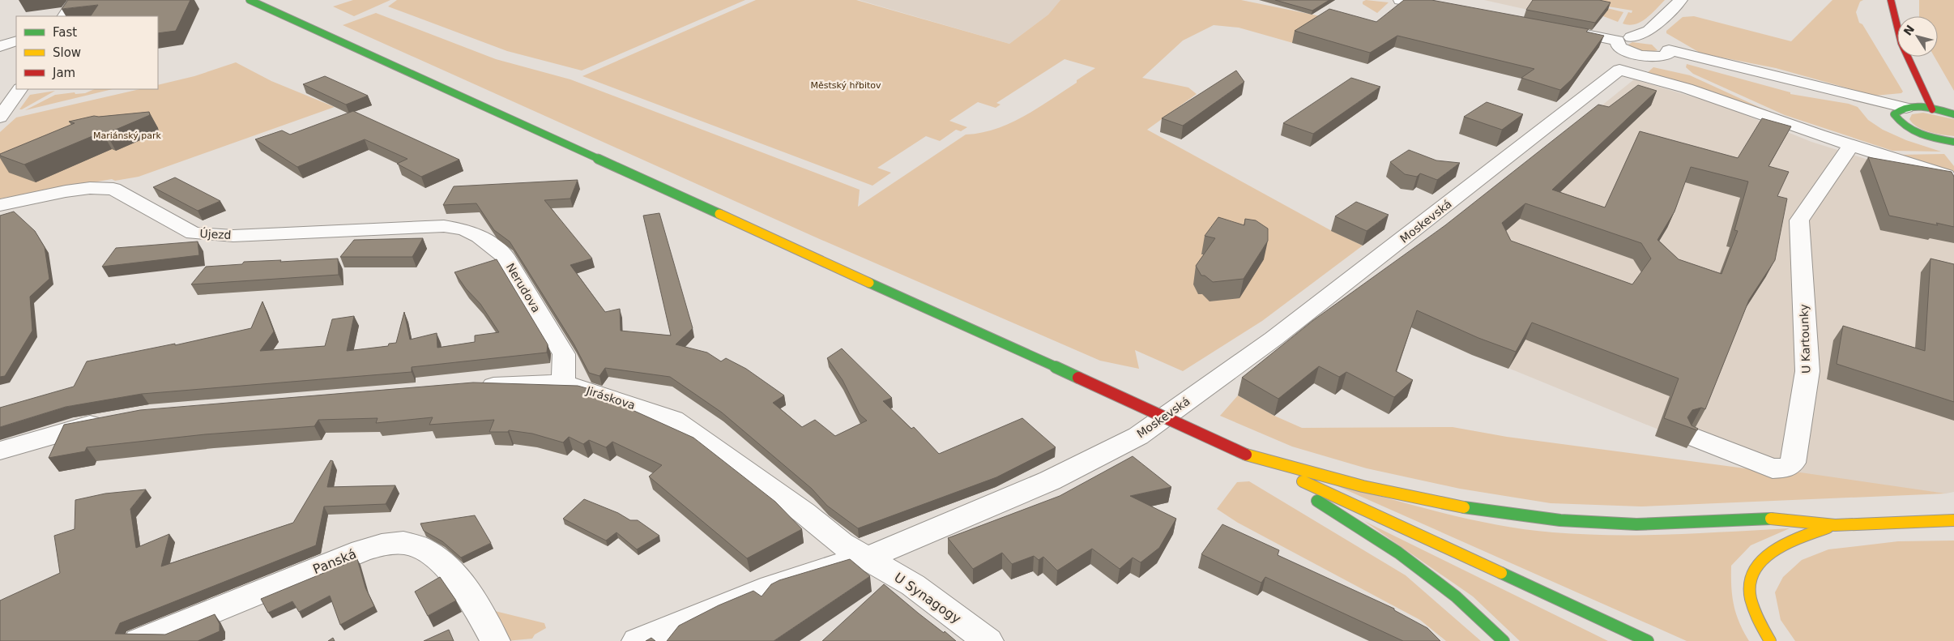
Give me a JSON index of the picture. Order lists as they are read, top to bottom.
{
  "streets": {
    "street": [
      "Moskevská",
      "Újezd",
      "Nerudova",
      "U Kartounky",
      "Jiráskova",
      "Panská",
      "U Synagogy"
    ]
  },
  "crossings": [
    ["Moskevská", "Jiráskova"],
    ["Moskevská", "U Synagogy"],
    ["Újezd", "Nerudova"],
    ["Nerudova", "Jiráskova"],
    ["Jiráskova", "U Synagogy"]
  ],
  "parks": ["Městský hřbitov", "Mariánský park"],
  "legend": ["Fast", "Slow", "Jam"],
  "north": "top left"
}
